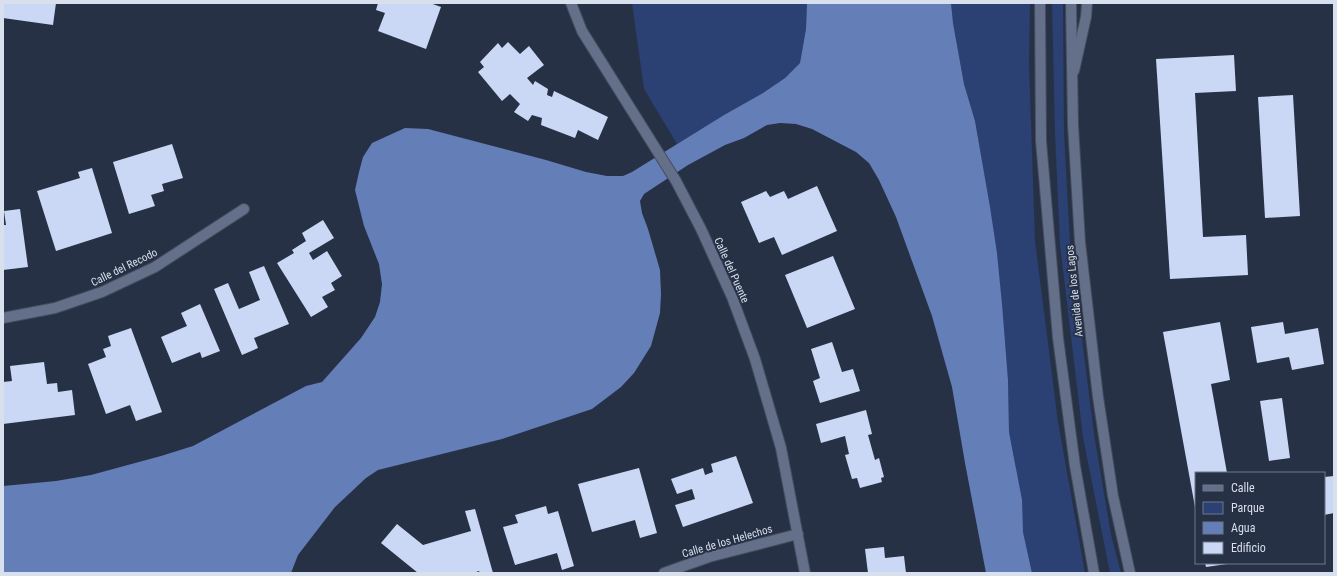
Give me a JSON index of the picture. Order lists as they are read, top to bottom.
{
  "streets": {
    "street": [
      "Calle del Recodo",
      "Calle del Puente",
      "Avenida de los Lagos",
      "Calle de los Helechos"
    ]
  },
  "crossings": [
    ["Calle del Puente", "Calle de los Helechos"]
  ],
  "legend": [
    "Calle",
    "Parque",
    "Agua",
    "Edificio"
  ]
}
